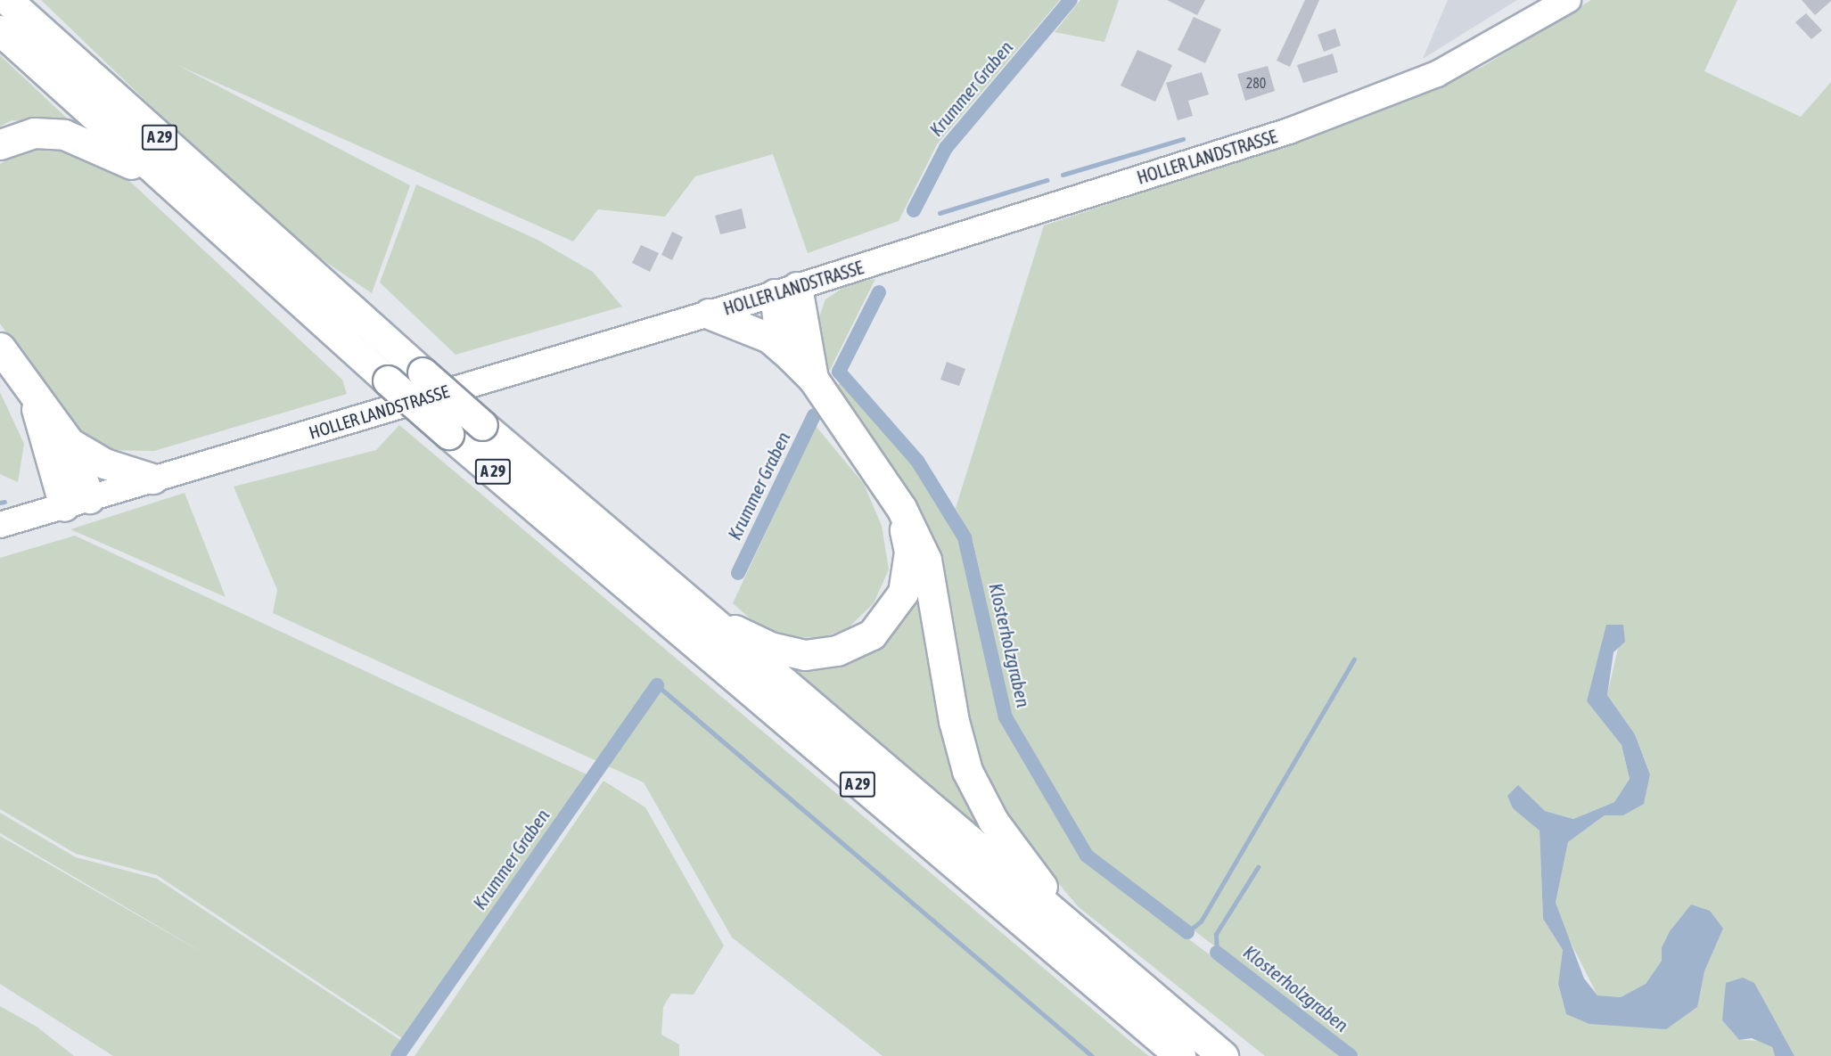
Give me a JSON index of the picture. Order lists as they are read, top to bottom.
{
  "streets": {
    "highway": ["A 29"],
    "main road": ["HOLLER LANDSTRASSE"]
  },
  "water": ["Krummer Graben", "Klosterholzgraben"],
  "house_numbers": ["280"]
}
